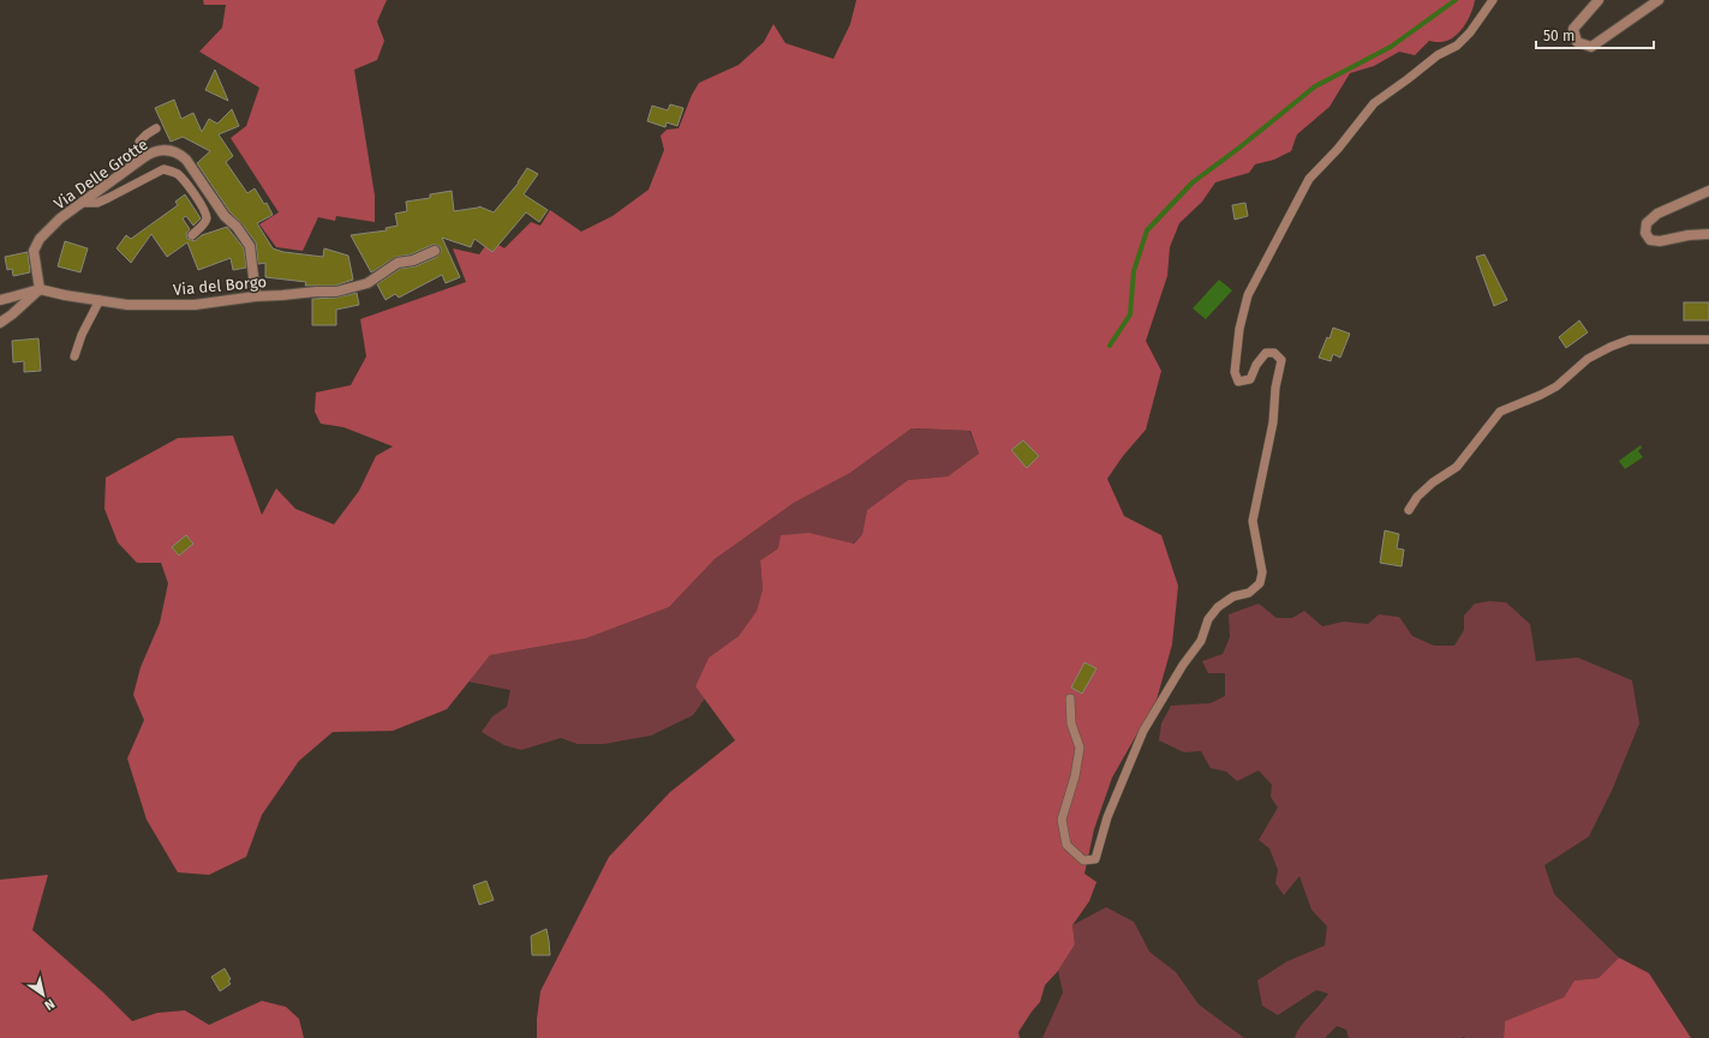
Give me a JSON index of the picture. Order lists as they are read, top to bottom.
{
  "streets": {
    "street": ["Via Delle Grotte", "Via del Borgo"]
  },
  "crossings": [
    ["Via Delle Grotte", "Via del Borgo"]
  ],
  "scale_bar": "50 m",
  "north": "bottom right"
}
